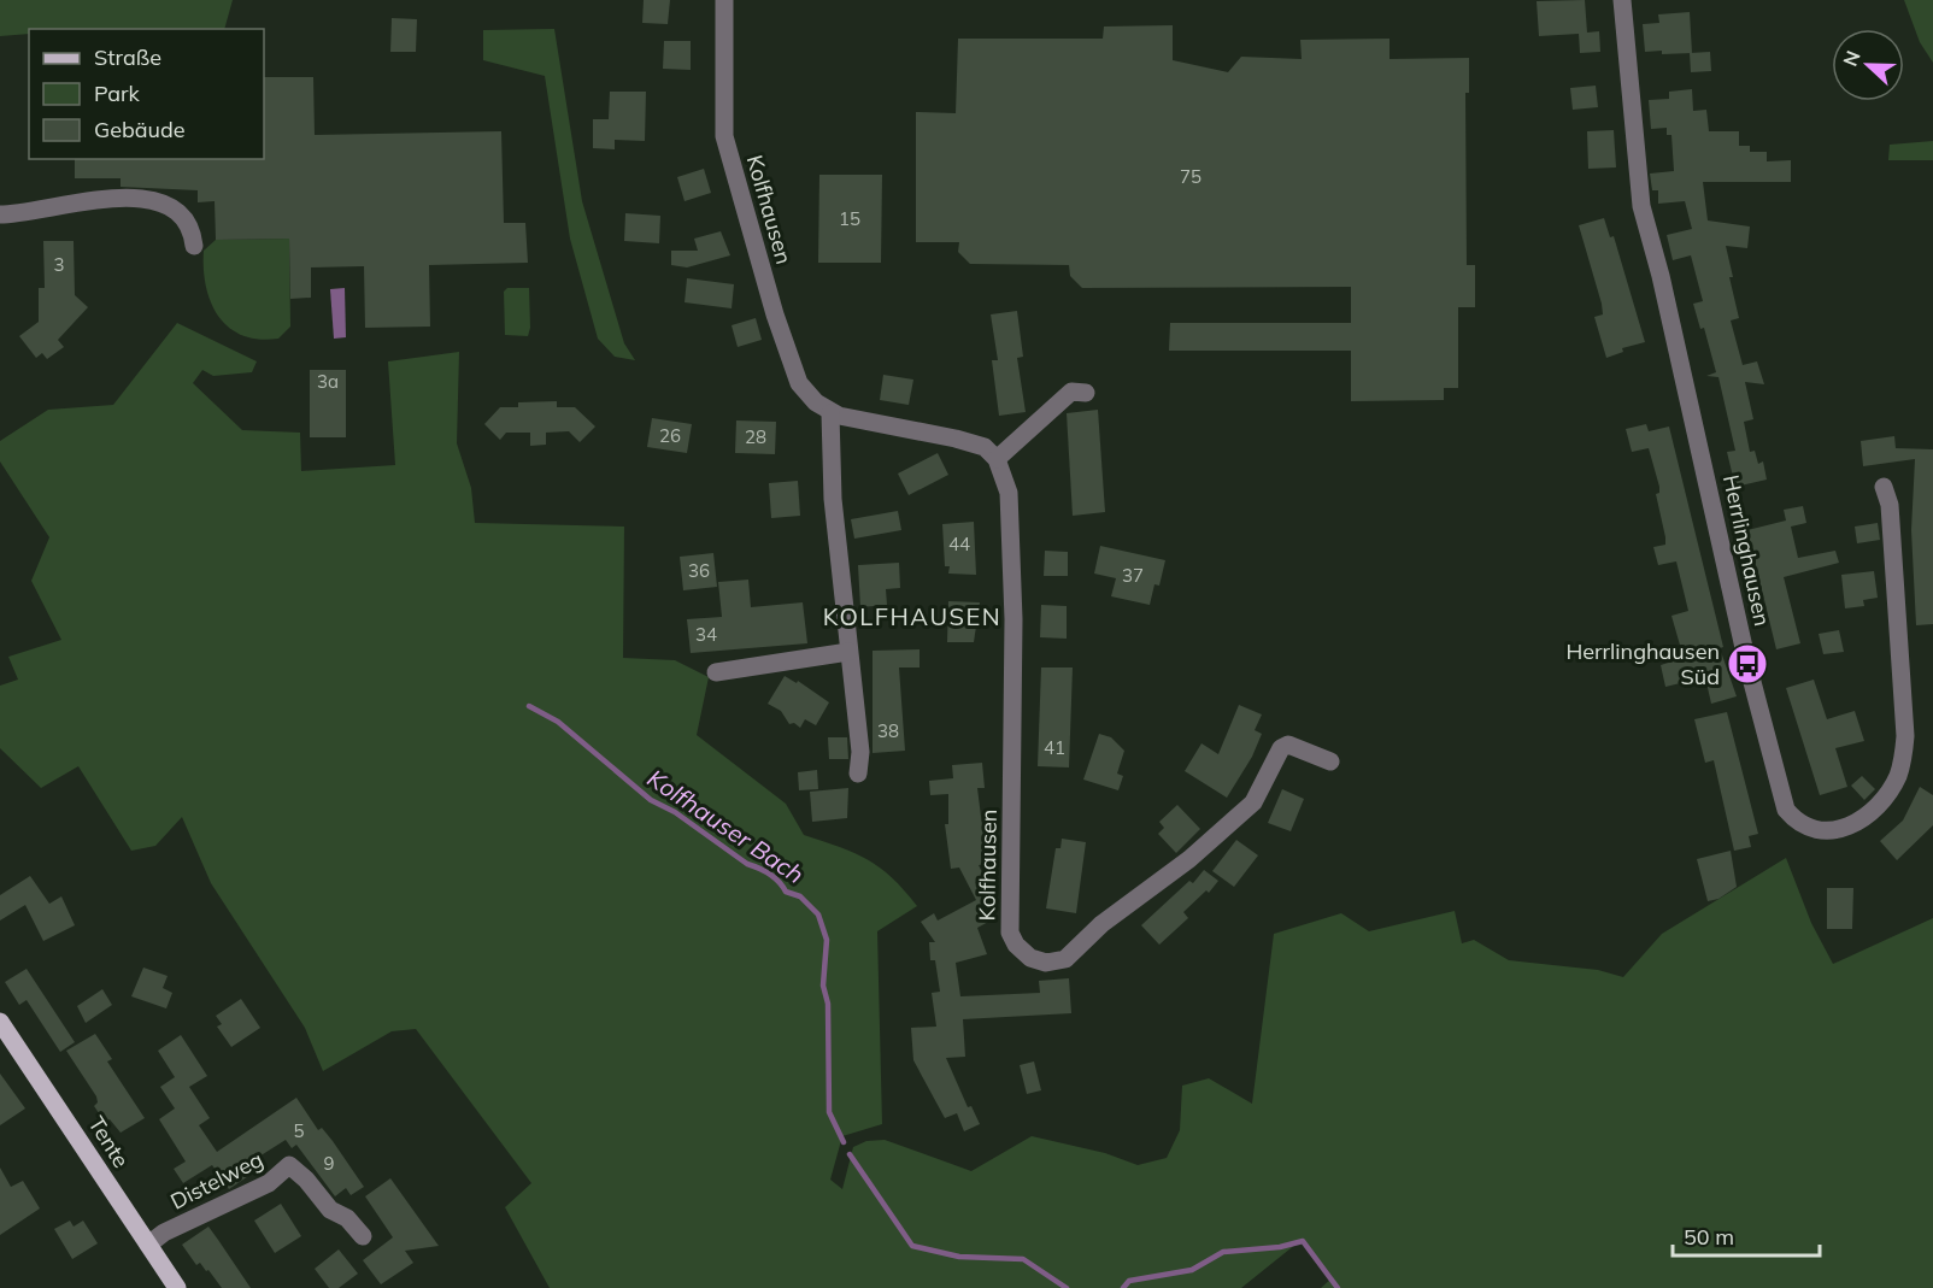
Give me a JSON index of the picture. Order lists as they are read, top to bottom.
{
  "streets": {
    "main road": ["Tente"],
    "street": ["Kolfhausen", "Herrlinghausen", "Distelweg"]
  },
  "crossings": [
    ["Tente", "Distelweg"]
  ],
  "districts": ["KOLFHAUSEN"],
  "water": ["Kolfhauser Bach"],
  "places": {
    "bus stop": ["Herrlinghausen Süd"]
  },
  "house_numbers": [
    "75",
    "15",
    "3",
    "3a",
    "26",
    "28",
    "44",
    "36",
    "37",
    "34",
    "38",
    "41",
    "5",
    "9"
  ],
  "legend": ["Straße", "Park", "Gebäude"],
  "scale_bar": "50 m",
  "north": "left"
}
